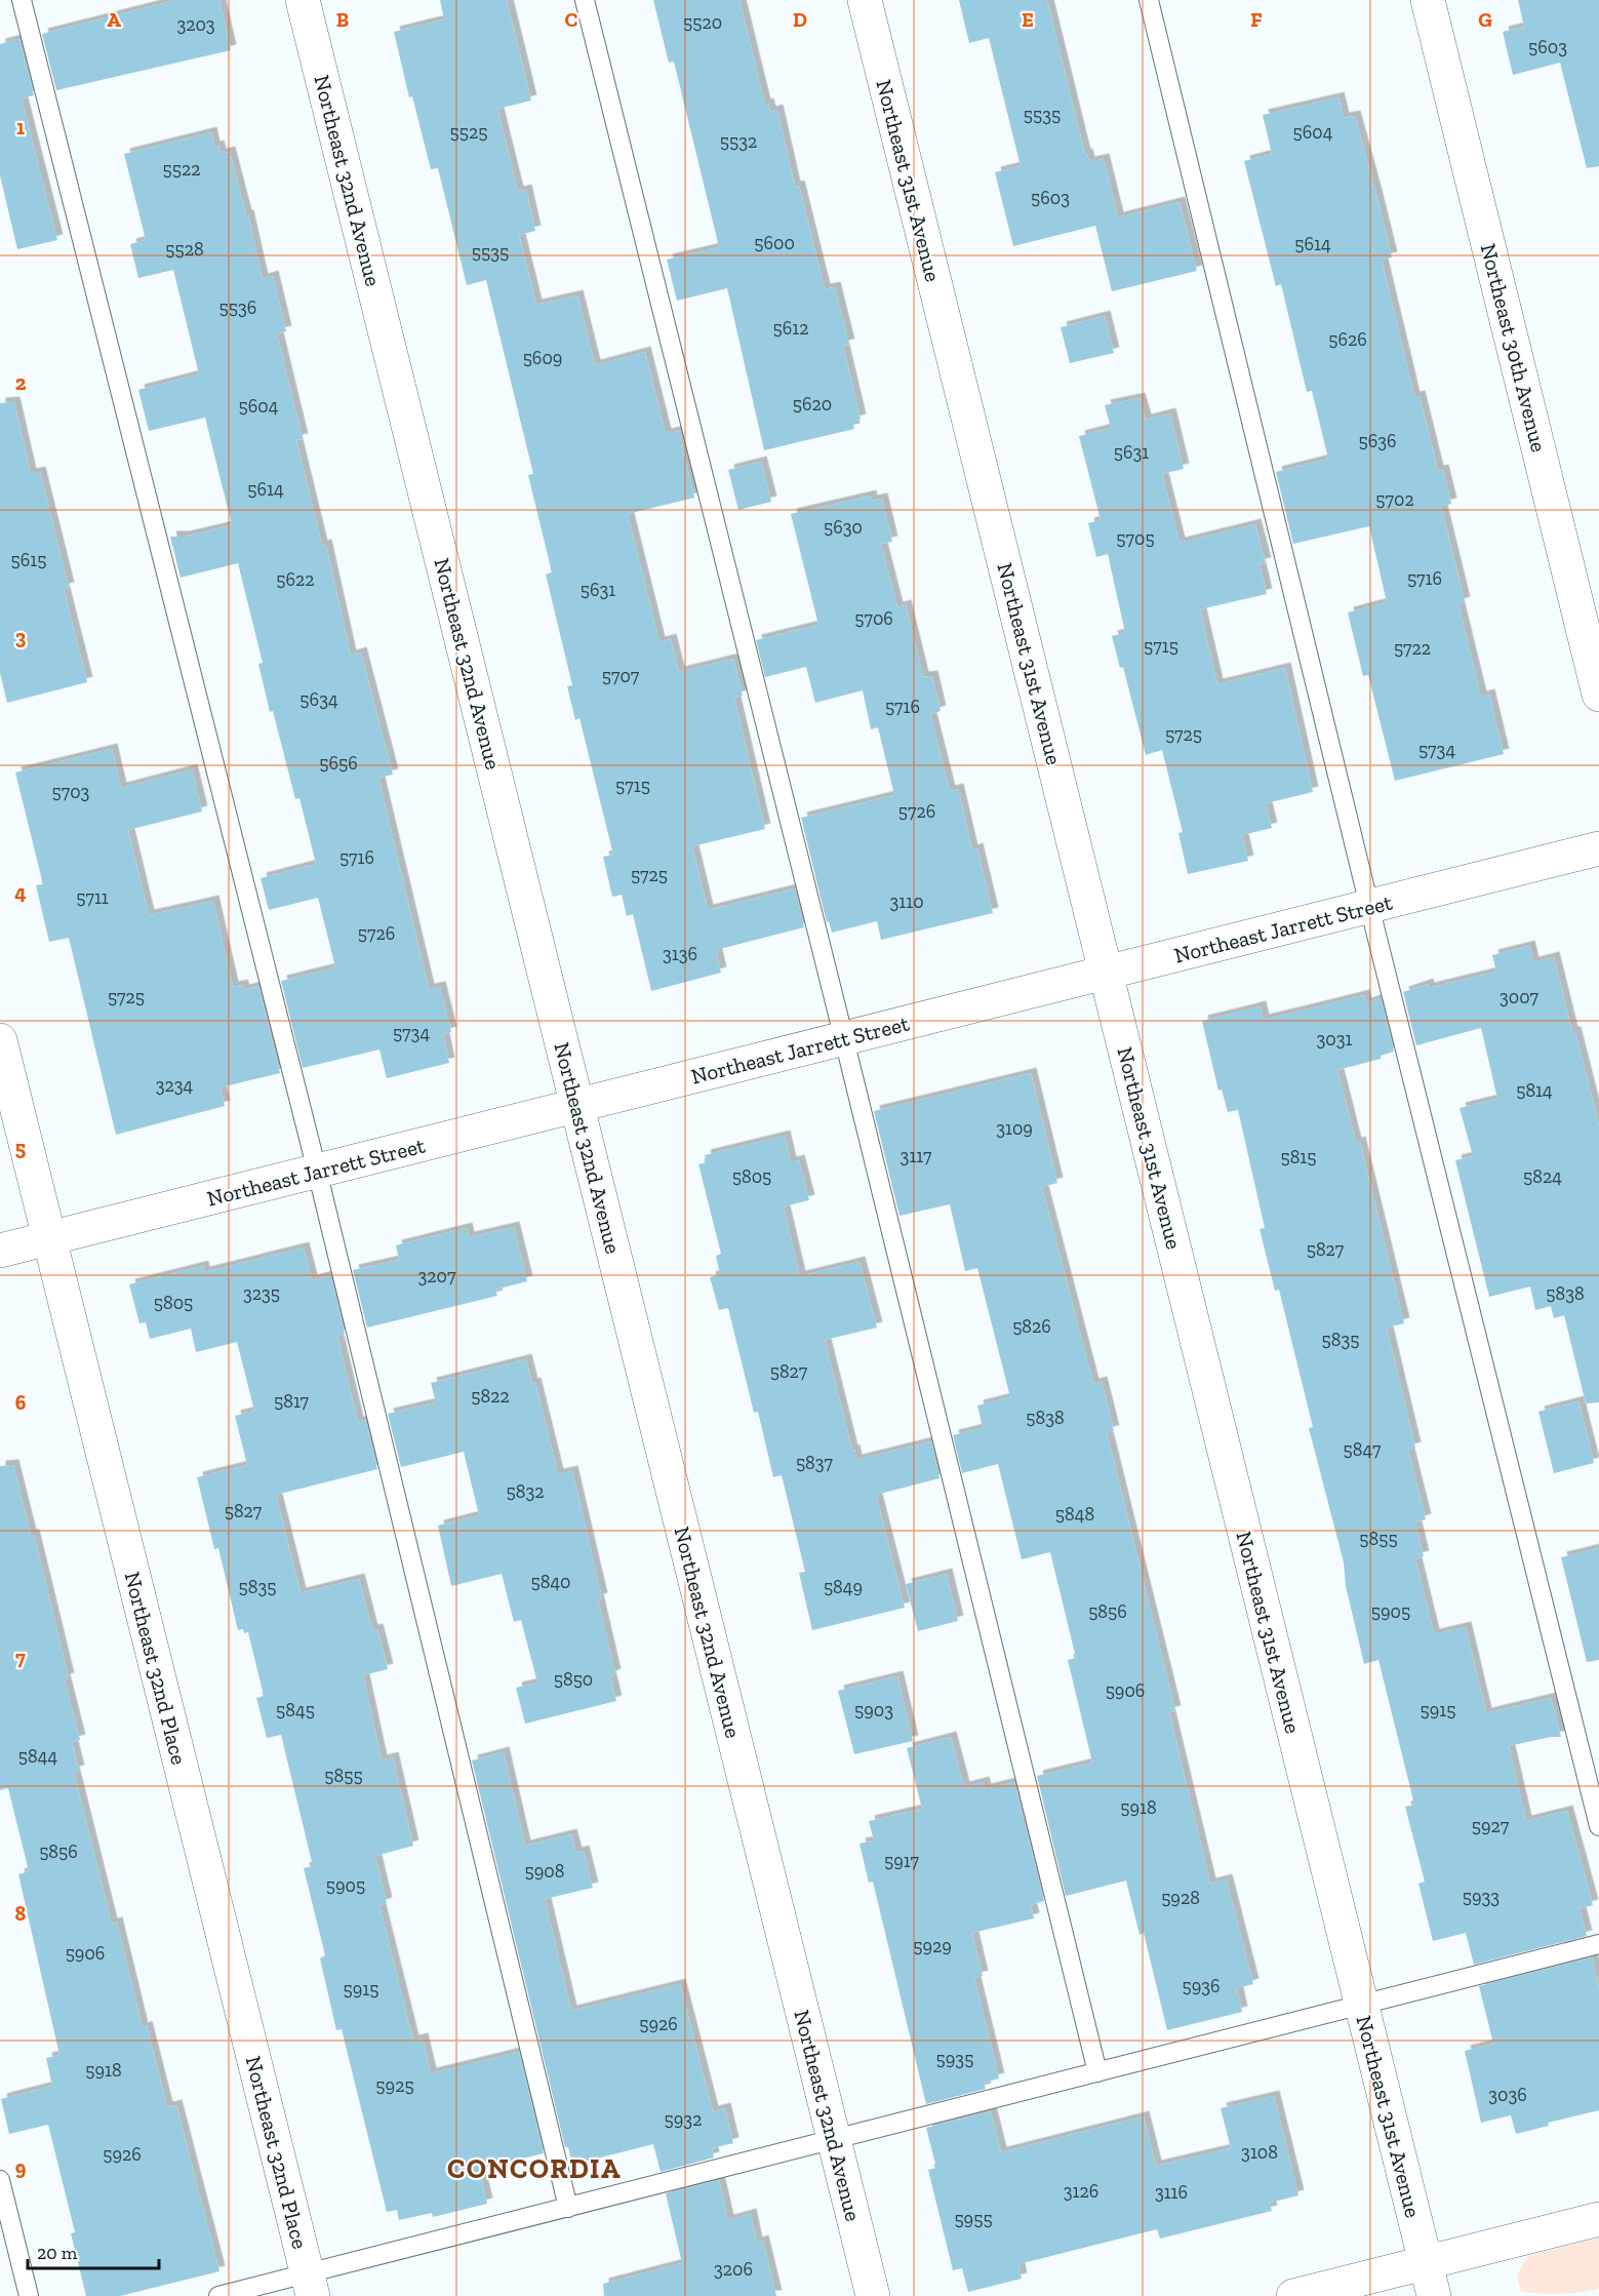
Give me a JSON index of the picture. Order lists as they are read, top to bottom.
{
  "streets": {
    "street": [
      "Northeast 32nd Avenue",
      "Northeast 31st Avenue",
      "Northeast 30th Avenue",
      "Northeast Jarrett Street",
      "Northeast 32nd Place"
    ]
  },
  "crossings": [
    ["Northeast 32nd Avenue", "Northeast Jarrett Street"],
    ["Northeast 31st Avenue", "Northeast Jarrett Street"],
    ["Northeast Jarrett Street", "Northeast 32nd Place"]
  ],
  "districts": ["CONCORDIA"],
  "house_numbers": [
    "5520",
    "3203",
    "5603",
    "5535",
    "5525",
    "5604",
    "5532",
    "5522",
    "5603",
    "5600",
    "5614",
    "5528",
    "5535",
    "5536",
    "5612",
    "5626",
    "5609",
    "5620",
    "5604",
    "5636",
    "5631",
    "5614",
    "5702",
    "5630",
    "5705",
    "5615",
    "5716",
    "5622",
    "5631",
    "5706",
    "5715",
    "5722",
    "5707",
    "5634",
    "5716",
    "5725",
    "5734",
    "5656",
    "5715",
    "5703",
    "5726",
    "5716",
    "5725",
    "5711",
    "3110",
    "5726",
    "3136",
    "5725",
    "3007",
    "5734",
    "3031",
    "3234",
    "5814",
    "3109",
    "3117",
    "5815",
    "5805",
    "5824",
    "5827",
    "3207",
    "3235",
    "5838",
    "5805",
    "5826",
    "5835",
    "5827",
    "5822",
    "5817",
    "5838",
    "5847",
    "5837",
    "5832",
    "5827",
    "5848",
    "5855",
    "5840",
    "5835",
    "5849",
    "5856",
    "5905",
    "5850",
    "5906",
    "5845",
    "5903",
    "5915",
    "5844",
    "5855",
    "5918",
    "5927",
    "5856",
    "5917",
    "5908",
    "5905",
    "5933",
    "5928",
    "5929",
    "5906",
    "5936",
    "5915",
    "5926",
    "5935",
    "5918",
    "5925",
    "3036",
    "5932",
    "3108",
    "5926",
    "3126",
    "3116",
    "5955",
    "3206"
  ],
  "scale_bar": "20 m",
  "grid": {
    "columns": [
      "A",
      "B",
      "C",
      "D",
      "E",
      "F",
      "G"
    ],
    "rows": [
      "1",
      "2",
      "3",
      "4",
      "5",
      "6",
      "7",
      "8",
      "9"
    ]
  }
}
